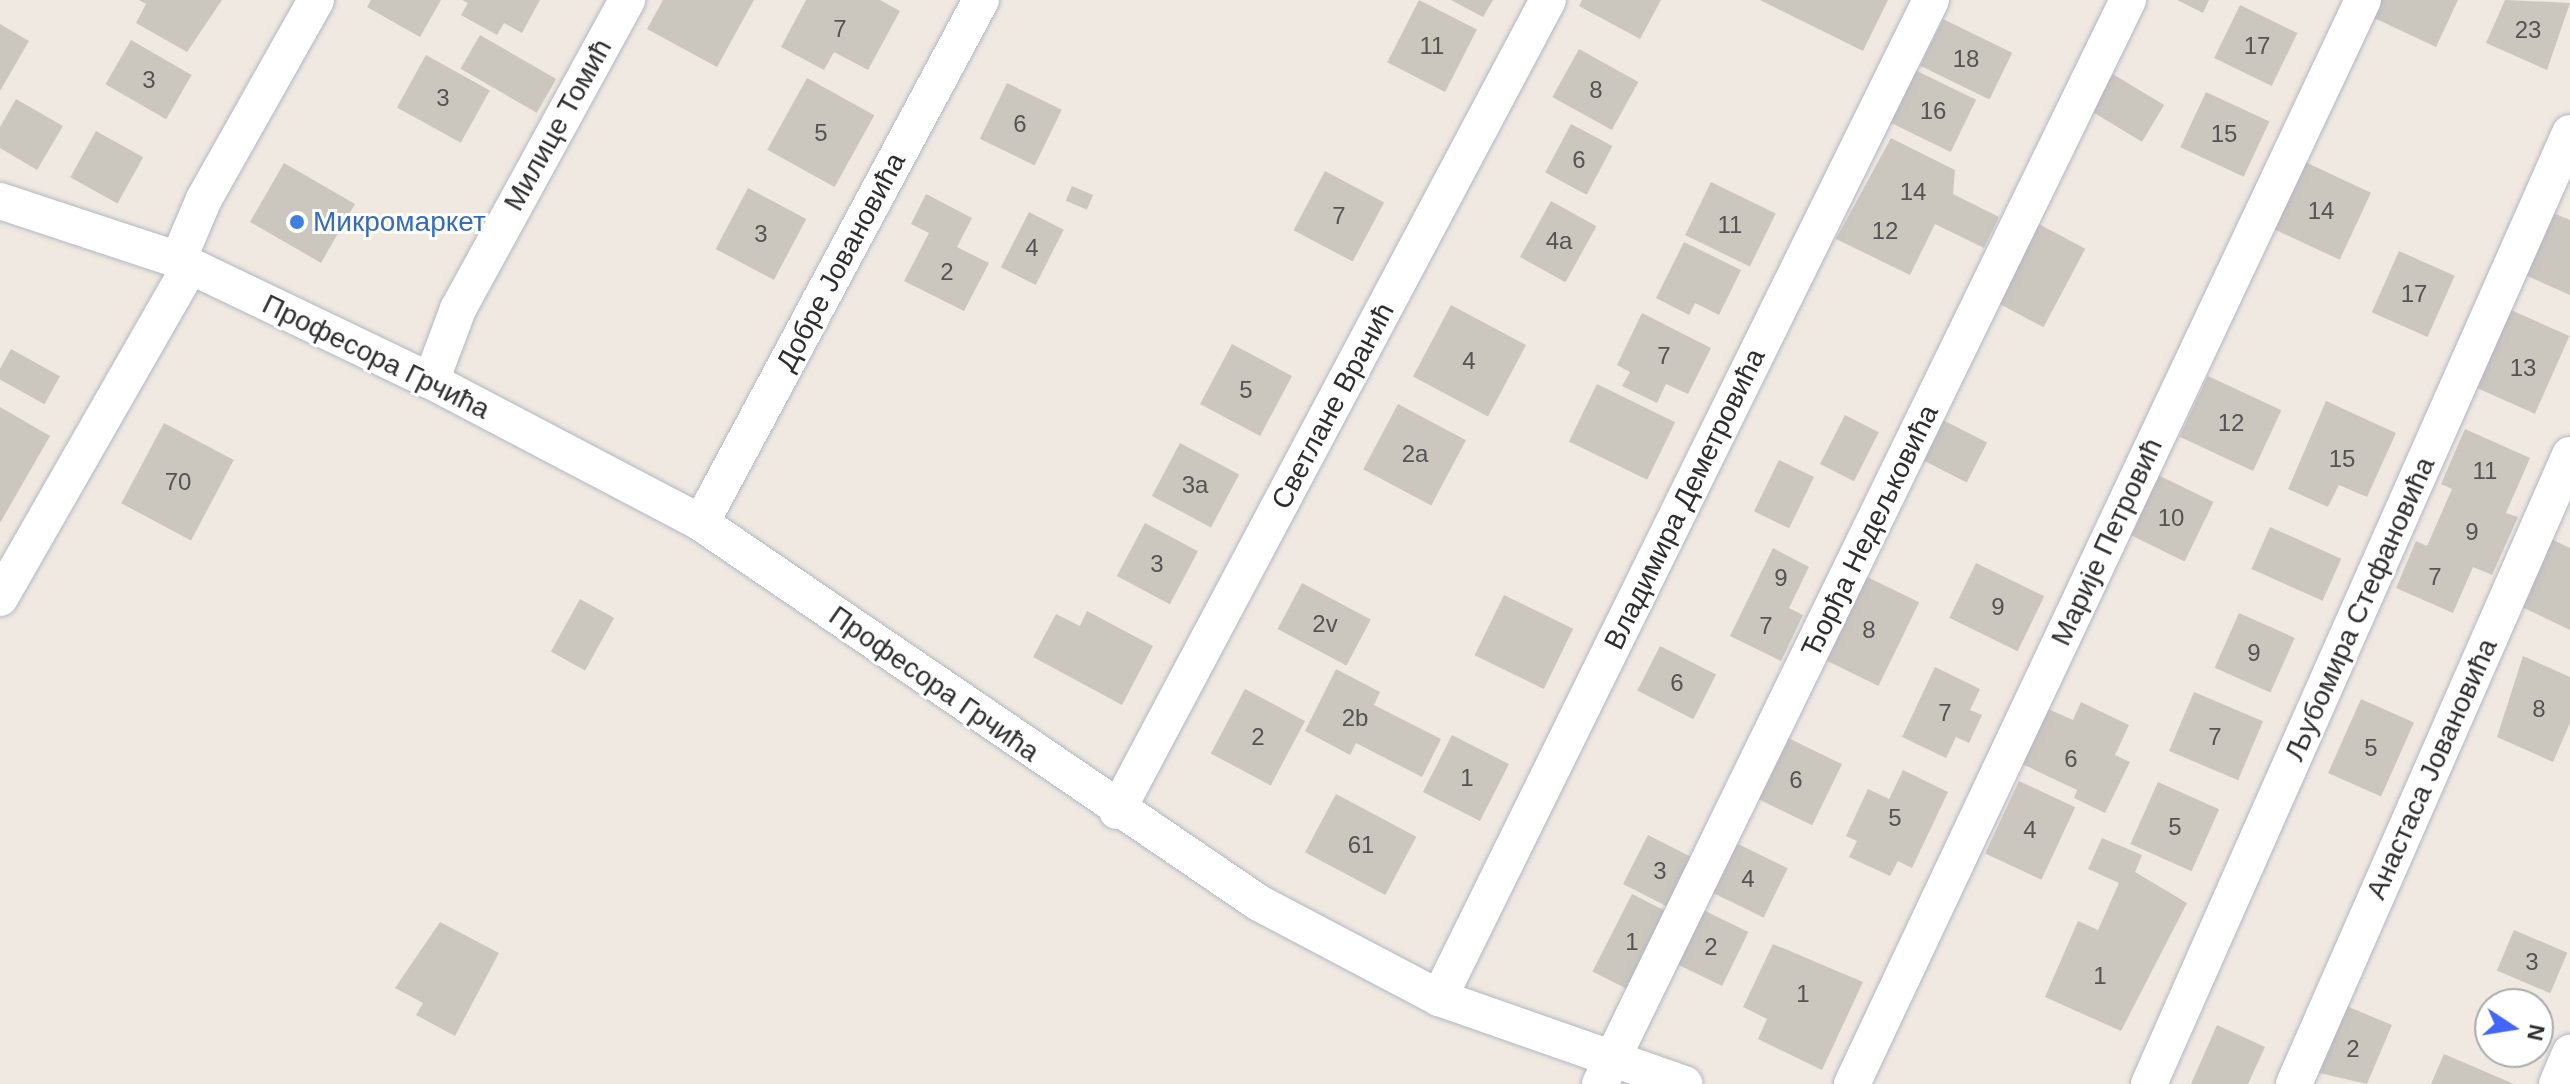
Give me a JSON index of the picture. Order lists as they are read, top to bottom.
{
  "streets": {
    "street": [
      "Милице Томић",
      "Добре Јовановића",
      "Професора Грчића",
      "Светлане Вранић",
      "Владимира Деметровића",
      "Ђорђа Недељковића",
      "Марије Петровић",
      "Љубомира Стефановића",
      "Анастаса Јовановића"
    ]
  },
  "crossings": [
    ["Милице Томић", "Професора Грчића"],
    ["Добре Јовановића", "Професора Грчића"],
    ["Професора Грчића", "Светлане Вранић"],
    ["Професора Грчића", "Владимира Деметровића"],
    ["Професора Грчића", "Ђорђа Недељковића"]
  ],
  "places": ["Микромаркет"],
  "house_numbers": [
    "7",
    "23",
    "11",
    "17",
    "18",
    "3",
    "8",
    "3",
    "16",
    "6",
    "5",
    "15",
    "6",
    "14",
    "14",
    "7",
    "11",
    "12",
    "3",
    "4a",
    "4",
    "2",
    "17",
    "7",
    "4",
    "13",
    "5",
    "12",
    "2a",
    "15",
    "11",
    "70",
    "3a",
    "10",
    "9",
    "3",
    "7",
    "9",
    "9",
    "2v",
    "7",
    "8",
    "9",
    "6",
    "8",
    "7",
    "2b",
    "2",
    "7",
    "5",
    "6",
    "1",
    "6",
    "5",
    "5",
    "4",
    "61",
    "3",
    "4",
    "1",
    "2",
    "3",
    "1",
    "1",
    "2"
  ],
  "north": "right"
}
